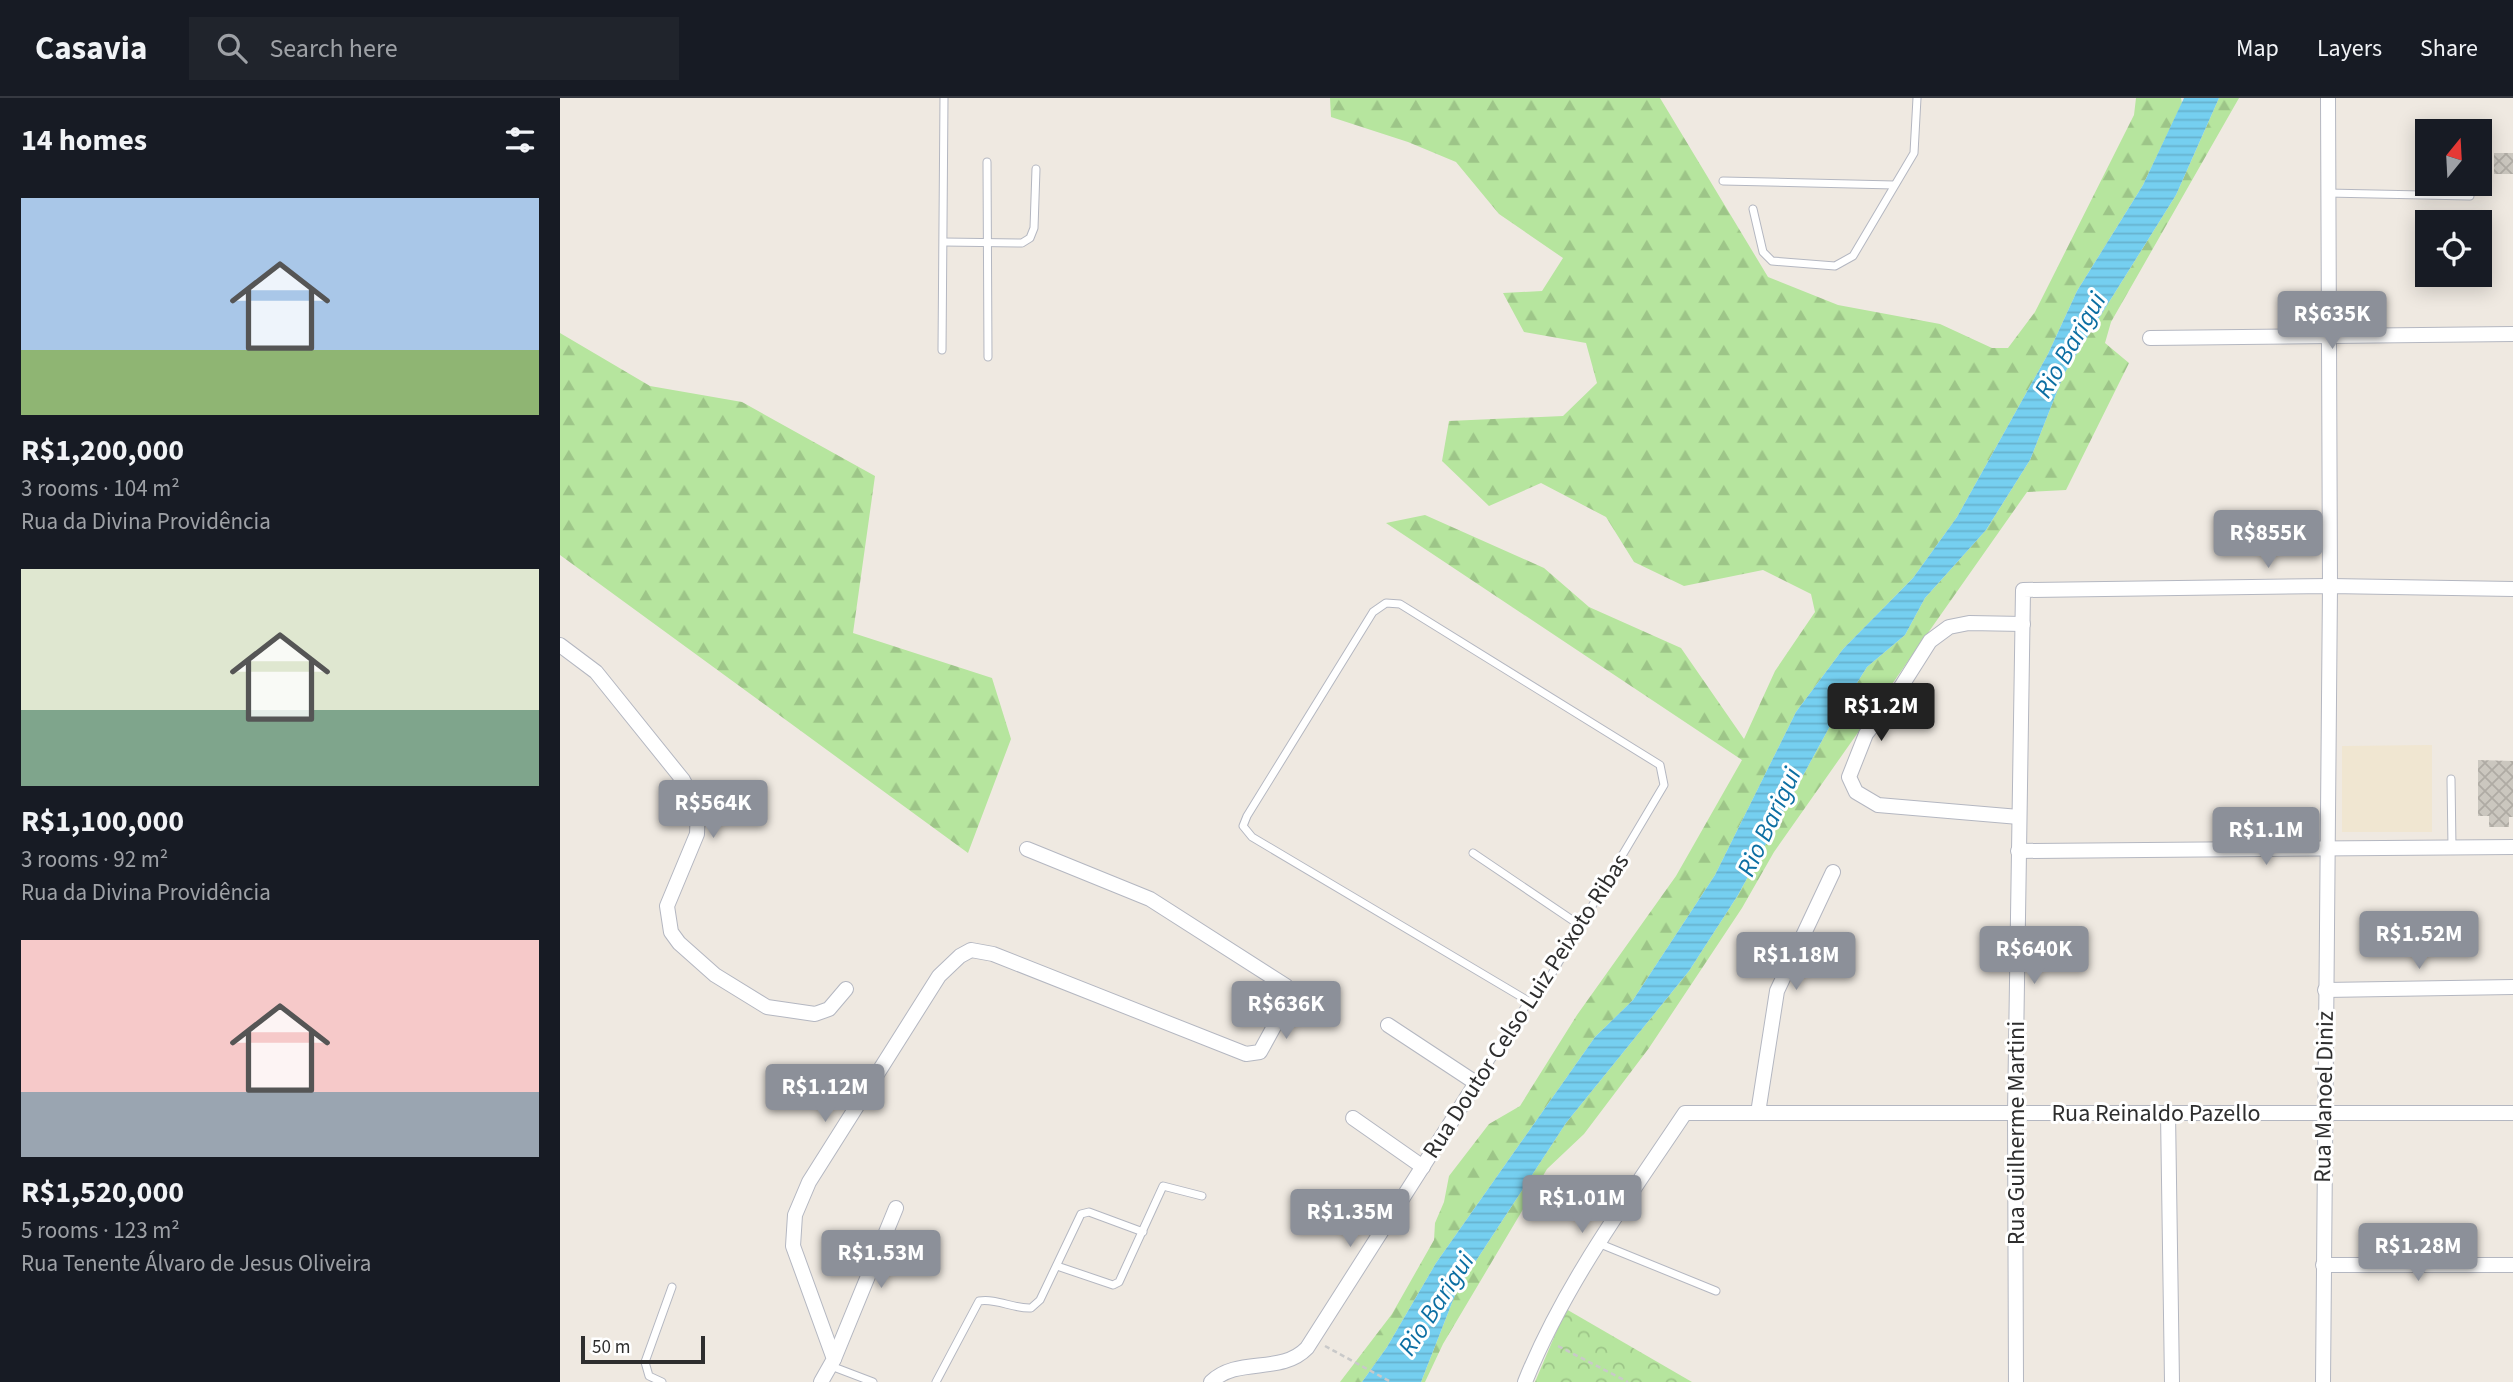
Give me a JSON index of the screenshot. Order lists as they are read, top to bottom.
{
  "streets": {
    "street": [
      "Rua Doutor Celso Luiz Peixoto Ribas",
      "Rua Manoel Diniz",
      "Rua Reinaldo Pazello",
      "Rua Guilherme Martini"
    ]
  },
  "crossings": [
    ["Rua Manoel Diniz", "Rua Reinaldo Pazello"],
    ["Rua Manoel Diniz", "Rua Guilherme Martini"],
    ["Rua Reinaldo Pazello", "Rua Guilherme Martini"]
  ],
  "water": ["Rio Barigui"],
  "scale_bar": "50 m",
  "north": "top",
  "page": {
    "header": "Casavia",
    "search": "Search here",
    "nav": ["Map", "Layers", "Share"],
    "heading": "14 homes",
    "list": [
      {
        "name": "R$1,200,000",
        "note": "3 rooms · 104 m² · Rua da Divina Providência"
      },
      {
        "name": "R$1,100,000",
        "note": "3 rooms · 92 m² · Rua da Divina Providência"
      },
      {
        "name": "R$1,520,000",
        "note": "5 rooms · 123 m² · Rua Tenente Álvaro de Jesus Oliveira"
      }
    ],
    "price": [
      "R$635K",
      "R$855K",
      "R$1.2M",
      "R$564K",
      "R$1.1M",
      "R$1.52M",
      "R$640K",
      "R$1.18M",
      "R$636K",
      "R$1.12M",
      "R$1.01M",
      "R$1.35M",
      "R$1.28M",
      "R$1.53M"
    ],
    "scale": "50 m"
  }
}
